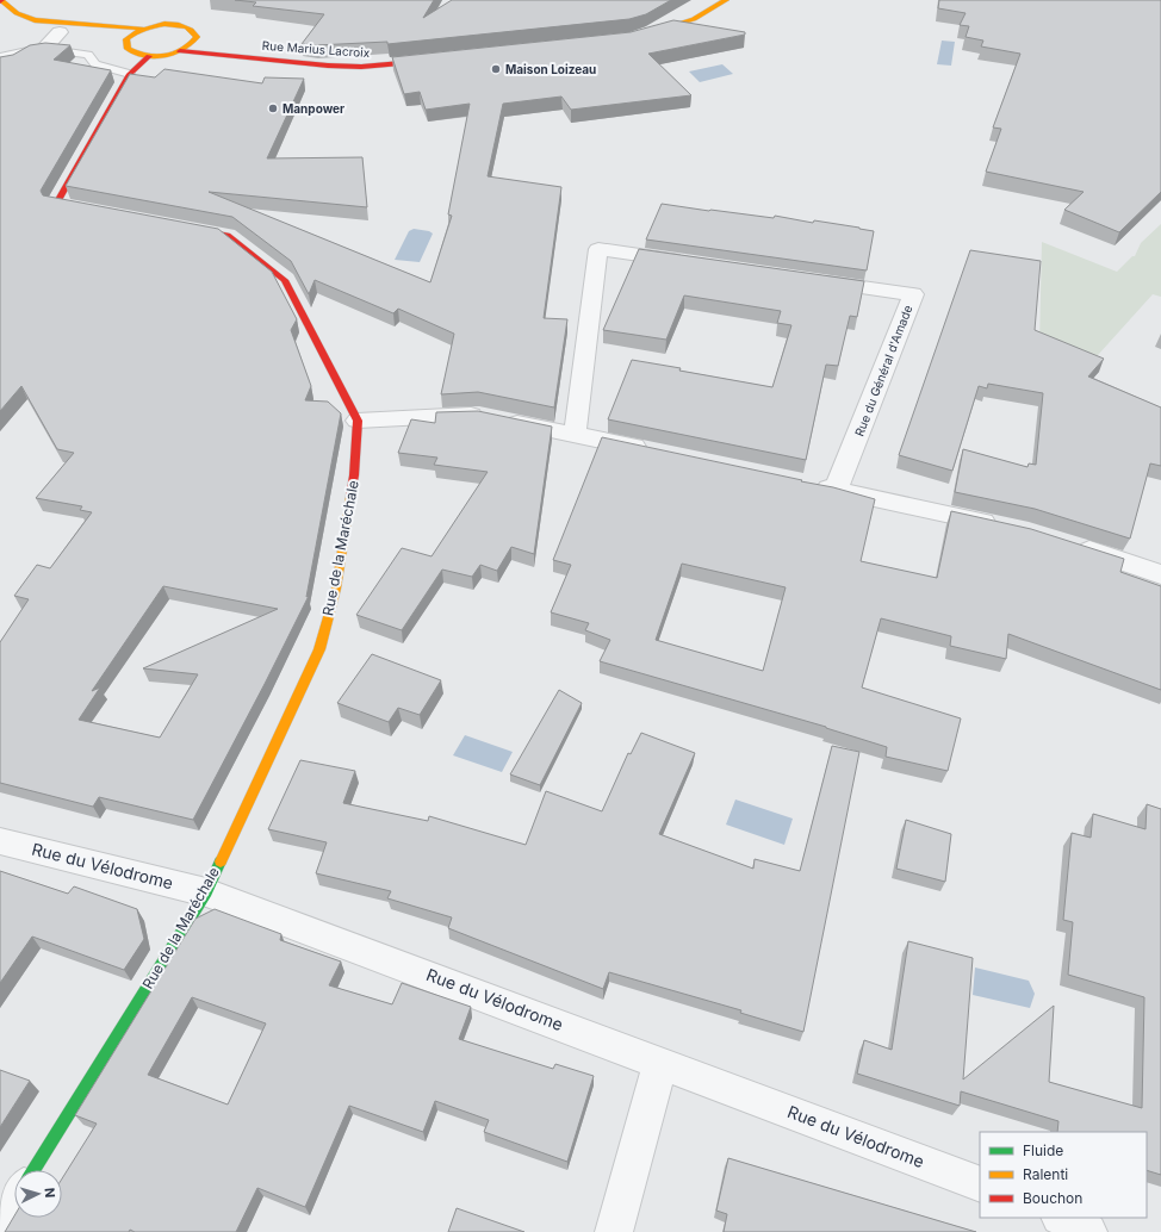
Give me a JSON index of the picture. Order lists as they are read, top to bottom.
{
  "streets": {
    "street": [
      "Rue Marius Lacroix",
      "Rue du Général d'Amade",
      "Rue de la Maréchale",
      "Rue du Vélodrome"
    ]
  },
  "crossings": [
    ["Rue de la Maréchale", "Rue du Vélodrome"]
  ],
  "places": ["Maison Loizeau", "Manpower"],
  "legend": ["Fluide", "Ralenti", "Bouchon"],
  "north": "right"
}
